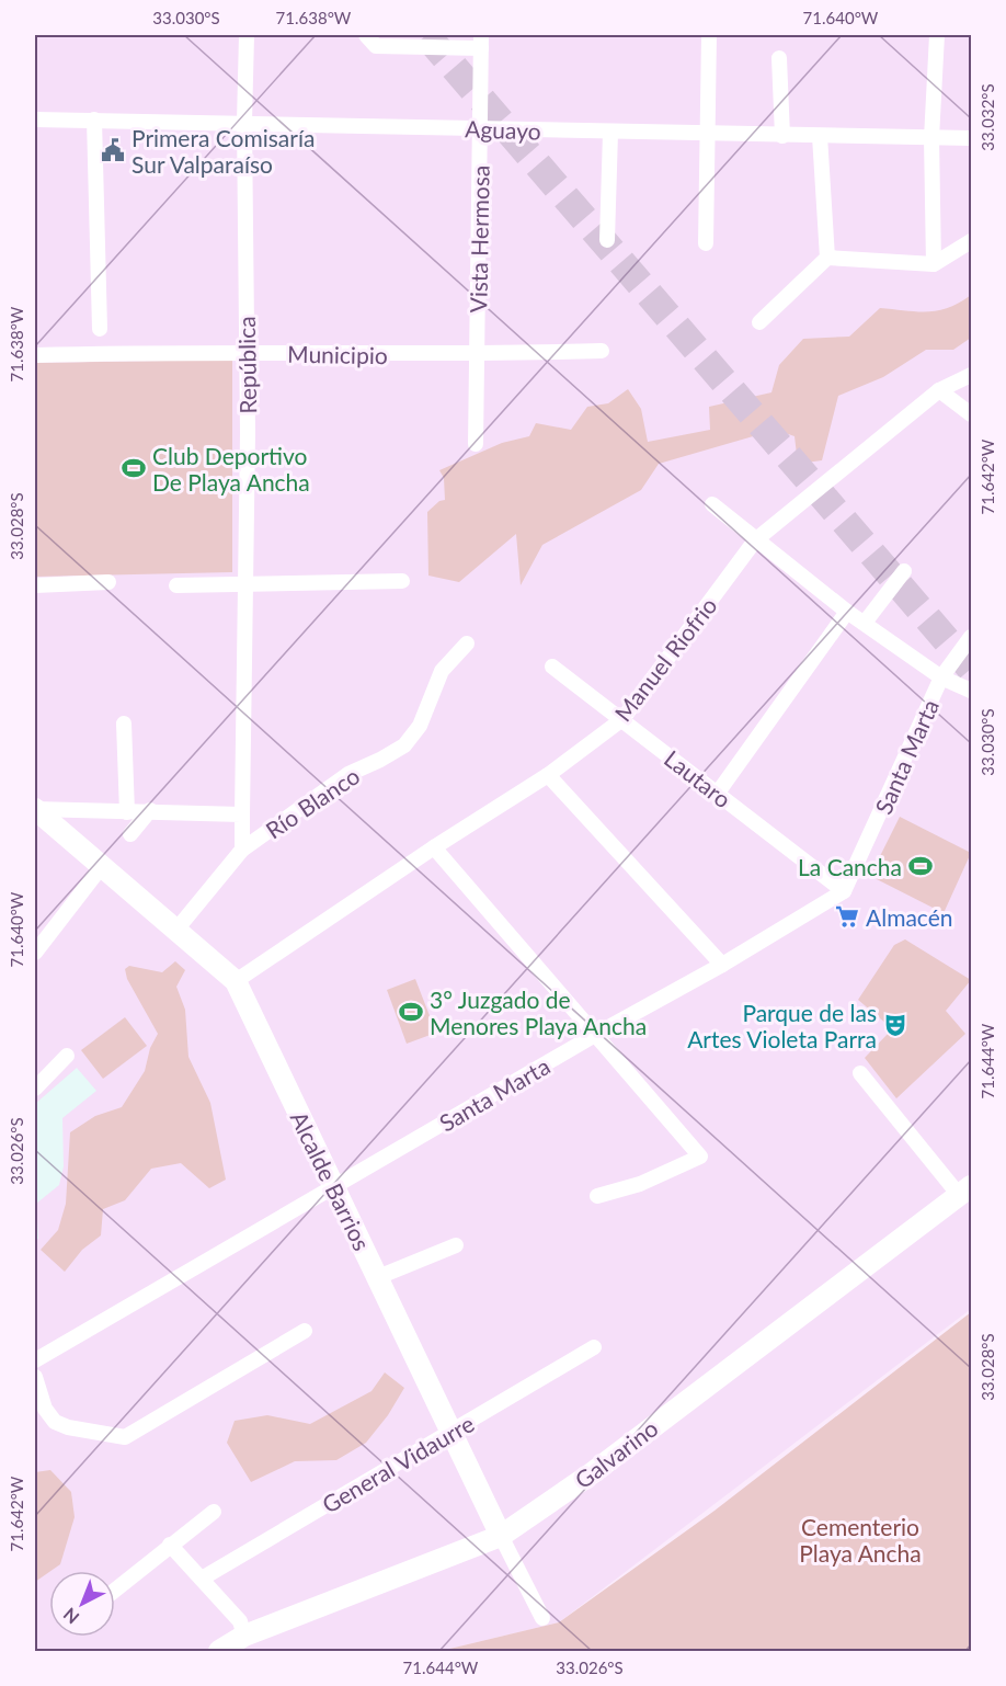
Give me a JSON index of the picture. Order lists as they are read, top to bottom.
{
  "streets": {
    "street": [
      "Aguayo",
      "Vista Hermosa",
      "Municipio",
      "República",
      "Manuel Riofrio",
      "Santa Marta",
      "Lautaro",
      "Río Blanco",
      "Alcalde Barrios",
      "Galvarino",
      "General Vidaurre"
    ]
  },
  "crossings": [
    ["Aguayo", "Vista Hermosa"],
    ["Aguayo", "República"],
    ["Vista Hermosa", "Municipio"],
    ["Municipio", "República"],
    ["República", "Río Blanco"],
    ["Manuel Riofrio", "Lautaro"],
    ["Manuel Riofrio", "Alcalde Barrios"],
    ["Santa Marta", "Lautaro"],
    ["Santa Marta", "Alcalde Barrios"],
    ["Río Blanco", "Alcalde Barrios"],
    ["Alcalde Barrios", "Galvarino"],
    ["Alcalde Barrios", "General Vidaurre"]
  ],
  "parks": ["Cementerio Playa Ancha"],
  "places": {
    "public building": ["Primera Comisaría Sur Valparaíso"],
    "sports": ["Club Deportivo De Playa Ancha", "La Cancha", "3° Juzgado de Menores Playa Ancha"],
    "supermarket": ["Almacén"],
    "theatre": ["Parque de las Artes Violeta Parra"]
  },
  "north": "bottom left",
  "coordinates": [
    "33.030°S",
    "71.638°W",
    "71.640°W",
    "33.032°S",
    "71.642°W",
    "33.028°S",
    "71.644°W",
    "33.026°S"
  ]
}
